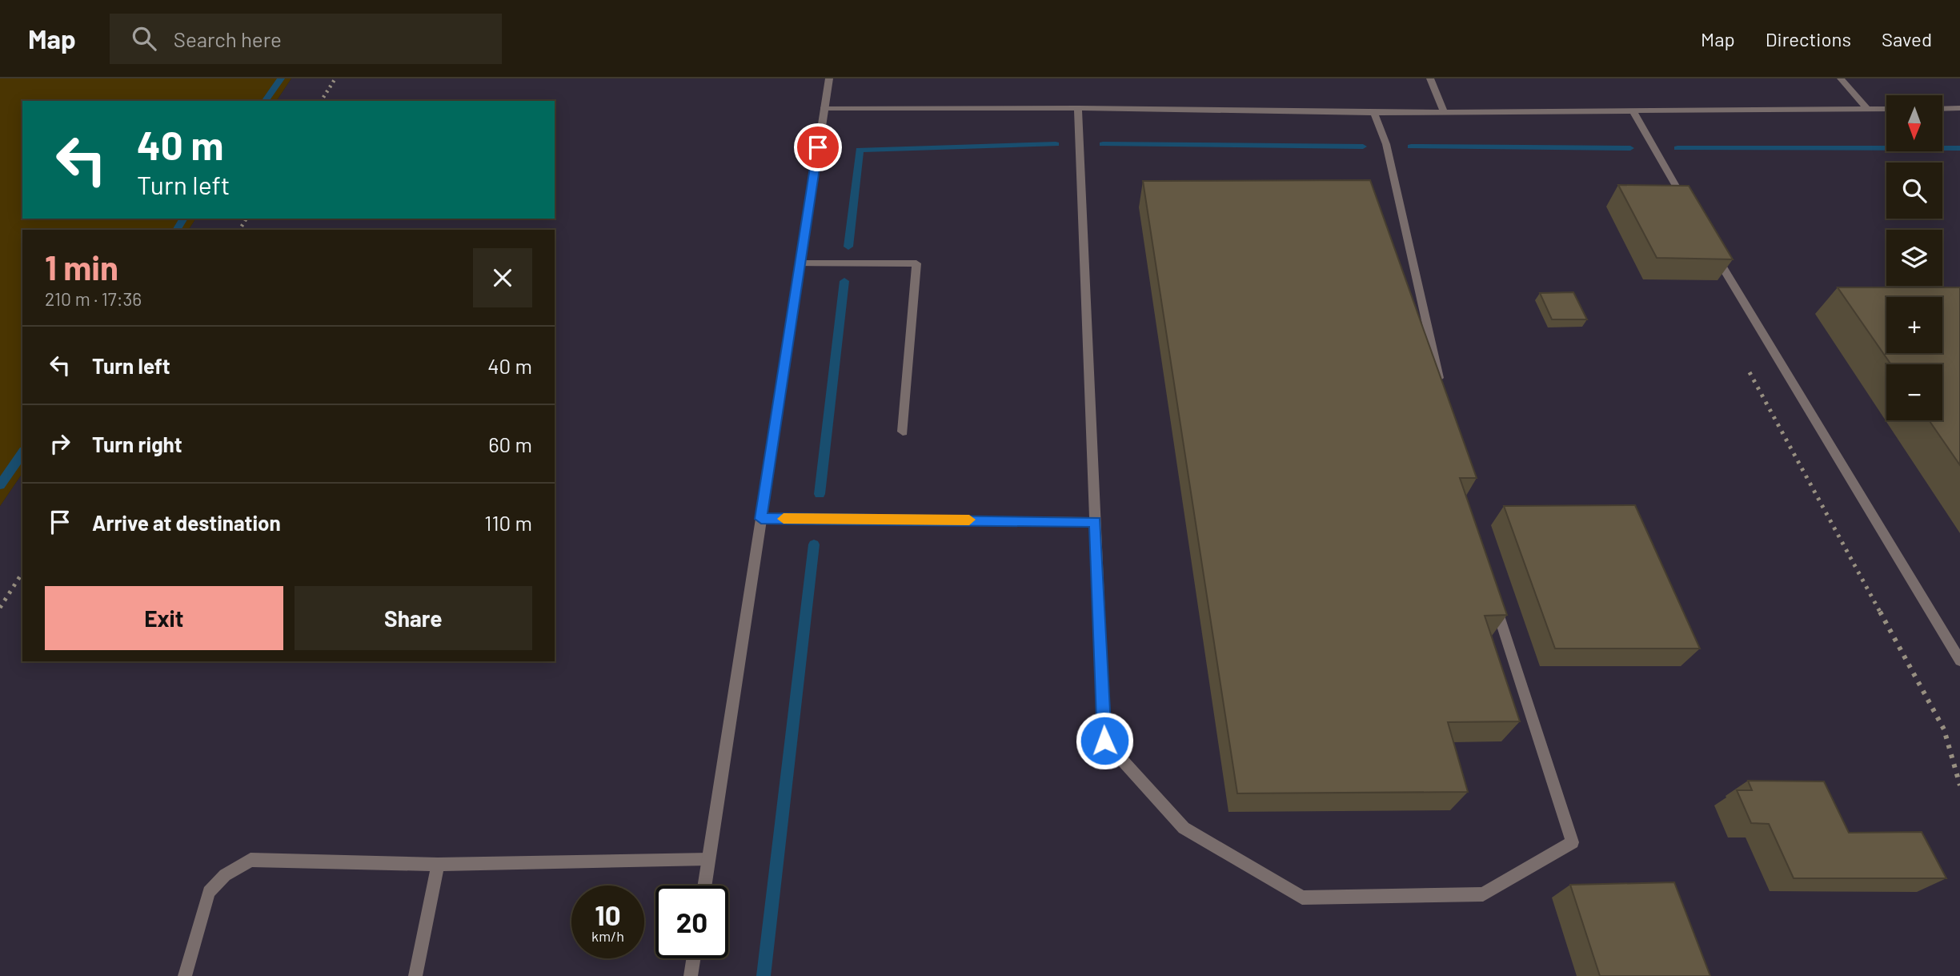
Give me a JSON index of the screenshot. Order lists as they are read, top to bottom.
{
  "north": "bottom",
  "page": {
    "header": "Map",
    "search": "Search here",
    "nav": ["Map", "Directions", "Saved"],
    "map_buttons": ["+", "−"],
    "turn": ["40 m", "Turn left"],
    "heading": ["1 min", "210 m · 17:36"],
    "list": [
      {
        "name": "Turn left",
        "value": "40 m"
      },
      {
        "name": "Turn right",
        "value": "60 m"
      },
      {
        "name": "Arrive at destination",
        "value": "110 m"
      }
    ],
    "buttons": ["Exit", "Share"],
    "speed": "10 km/h",
    "limit": "20"
  }
}
